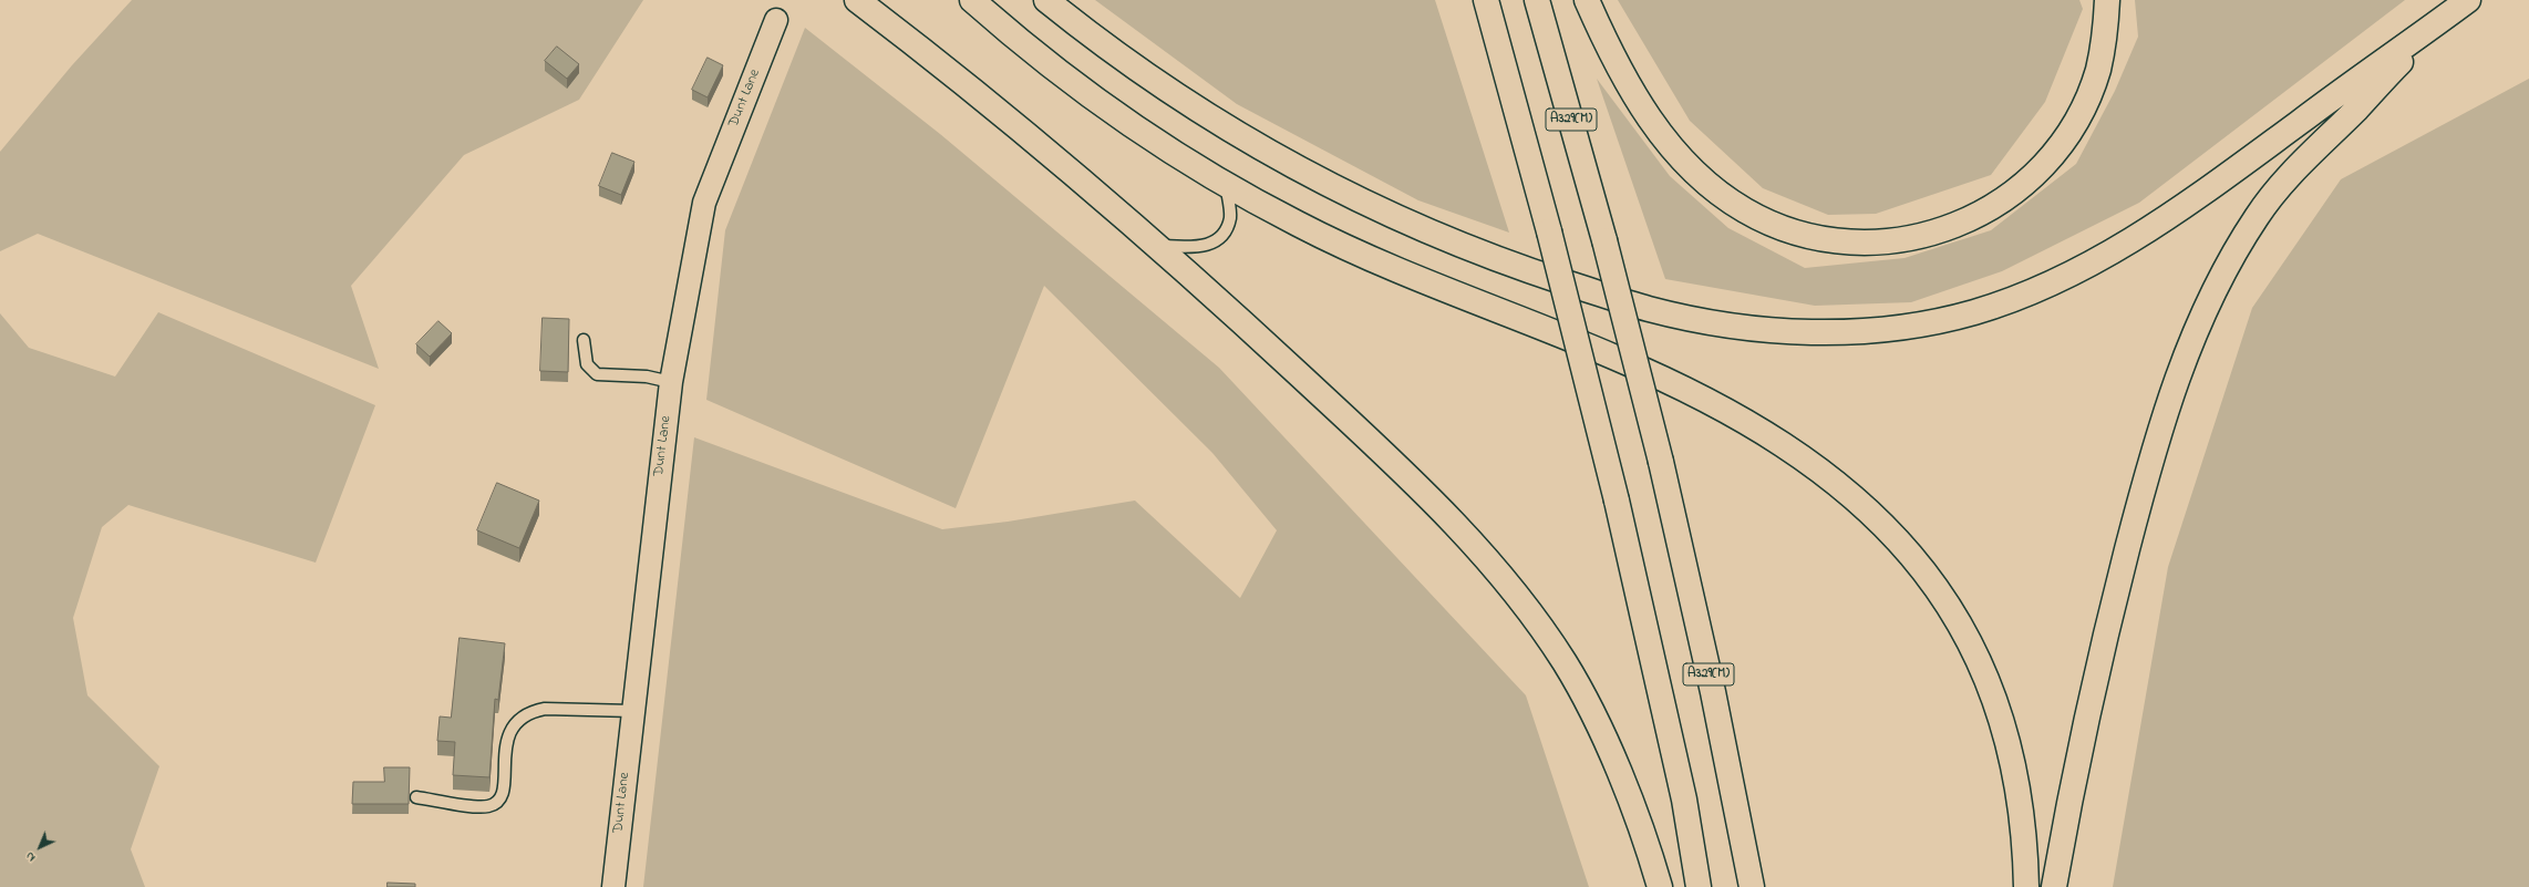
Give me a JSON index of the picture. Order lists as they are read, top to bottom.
{
  "streets": {
    "highway": ["A329(M)"],
    "street": ["Dunt Lane"]
  },
  "north": "bottom left"
}
